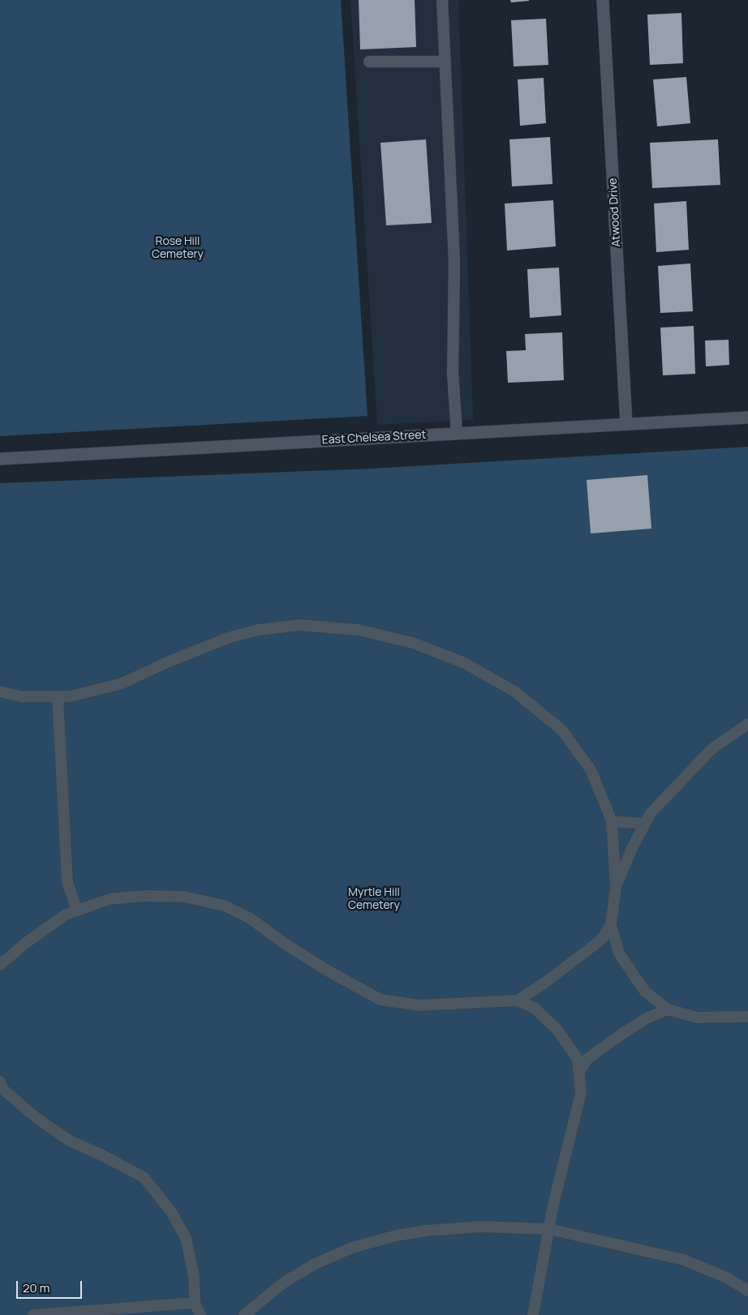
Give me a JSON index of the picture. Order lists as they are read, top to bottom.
{
  "streets": {
    "street": ["Atwood Drive", "East Chelsea Street"]
  },
  "crossings": [
    ["Atwood Drive", "East Chelsea Street"]
  ],
  "parks": ["Rose Hill Cemetery", "Myrtle Hill Cemetery"],
  "scale_bar": "20 m"
}
